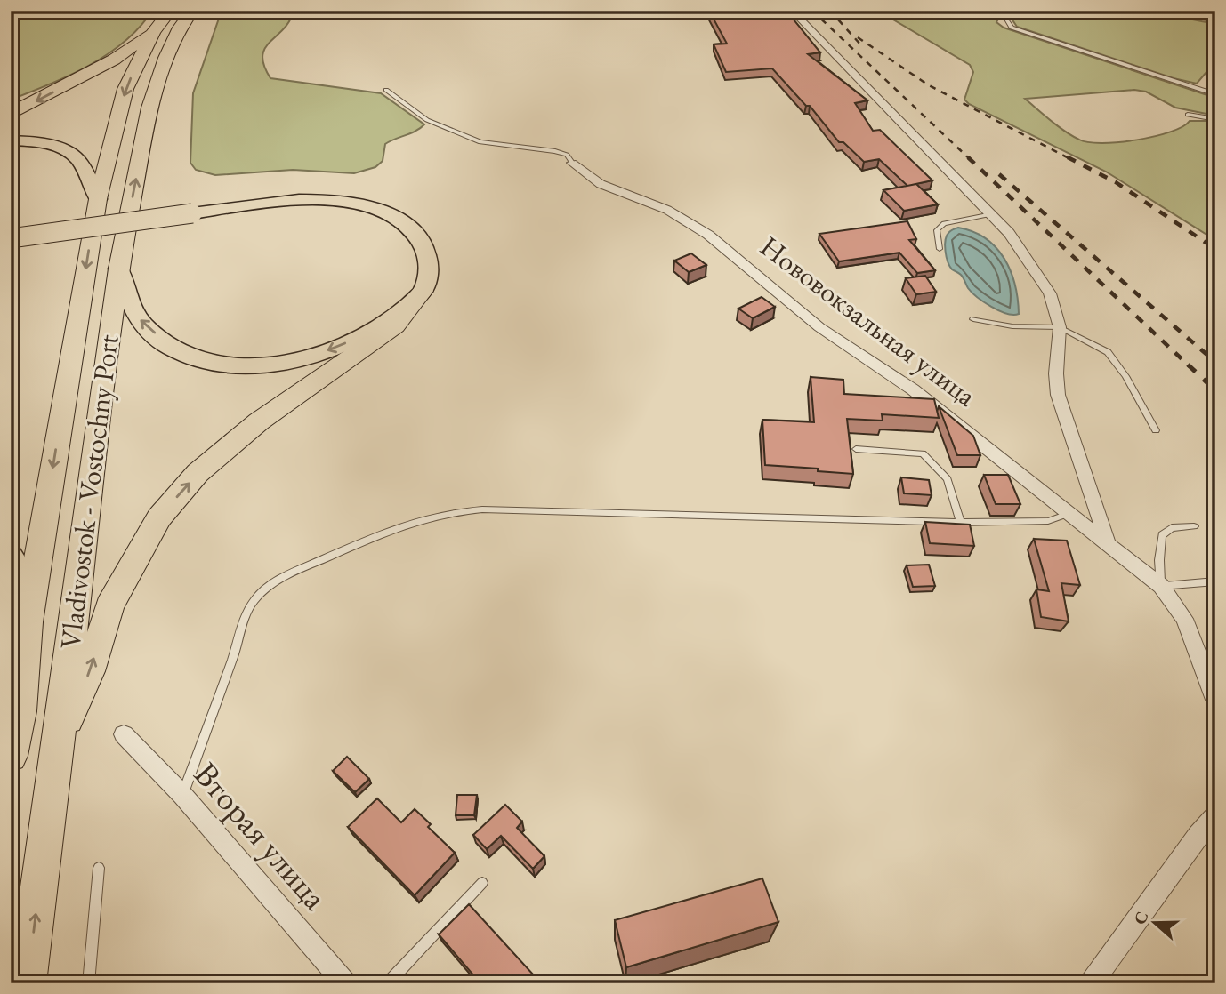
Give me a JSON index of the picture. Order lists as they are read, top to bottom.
{
  "streets": {
    "highway": ["Vladivostok - Vostochny Port"],
    "street": ["Нововокзальная улица", "Вторая улица"]
  },
  "north": "left"
}
